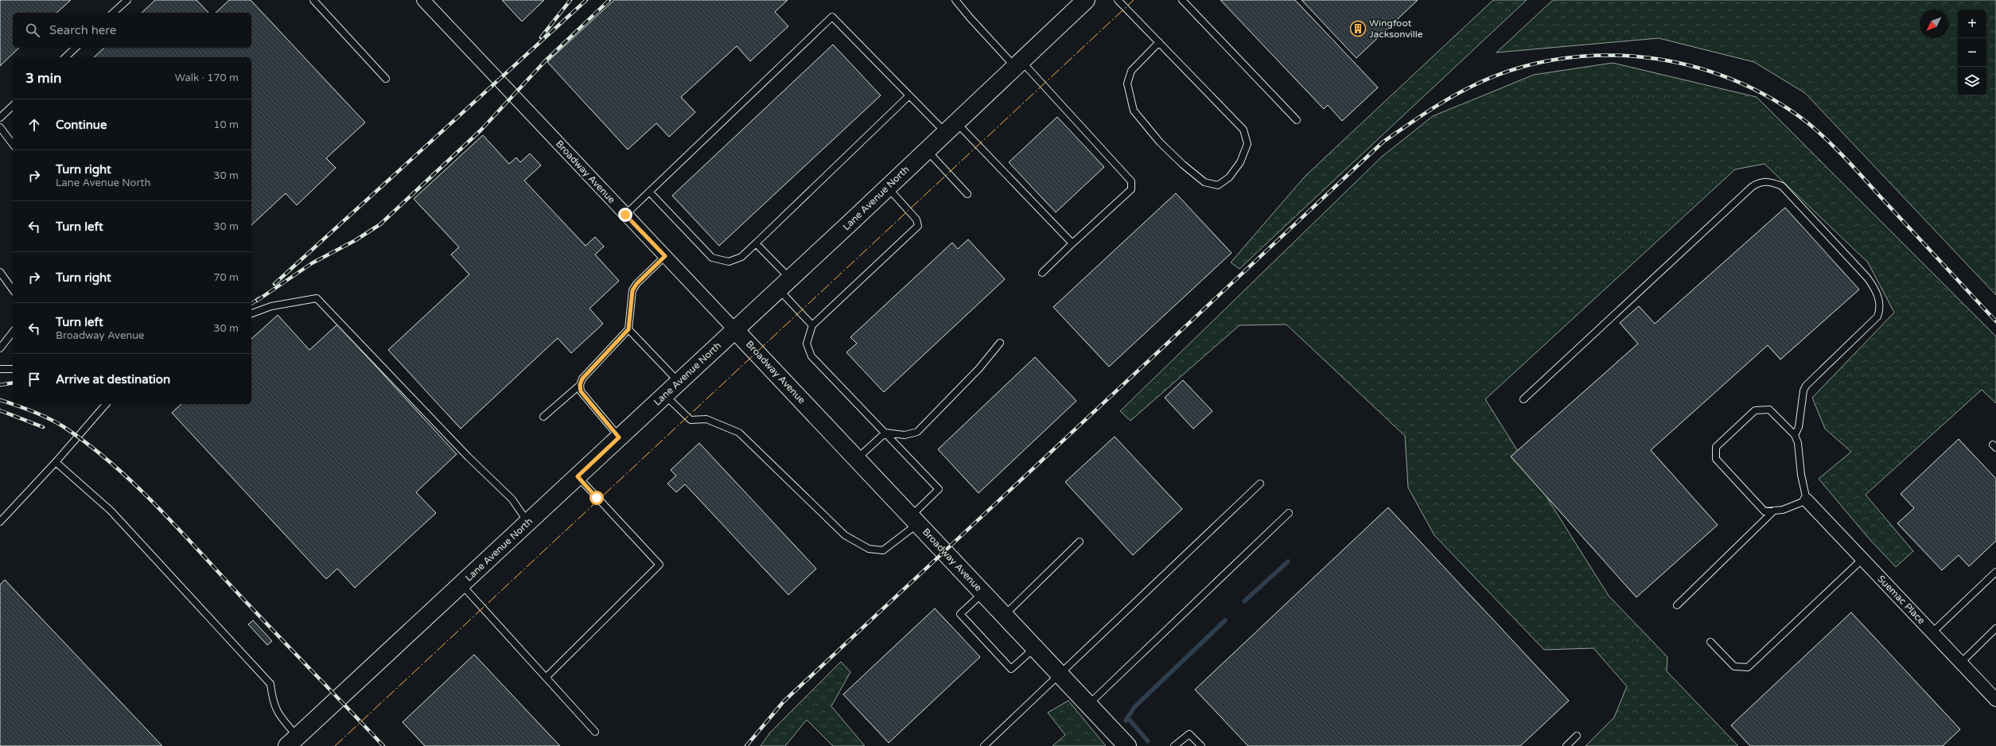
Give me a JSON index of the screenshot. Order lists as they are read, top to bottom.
{
  "streets": {
    "main road": ["Broadway Avenue", "Lane Avenue North"],
    "street": ["Suemac Place"]
  },
  "crossings": [
    ["Broadway Avenue", "Lane Avenue North"]
  ],
  "places": {
    "building": ["Wingfoot Jacksonville"]
  },
  "north": "bottom left",
  "page": {
    "map_buttons": ["+", "−"],
    "search": "Search here",
    "heading": ["3 min", "Walk · 170 m"],
    "list": [
      ["Continue", "10 m"],
      ["Turn right", "Lane Avenue North", "30 m"],
      ["Turn left", "30 m"],
      ["Turn right", "70 m"],
      ["Turn left", "Broadway Avenue", "30 m"],
      "Arrive at destination"
    ]
  }
}
